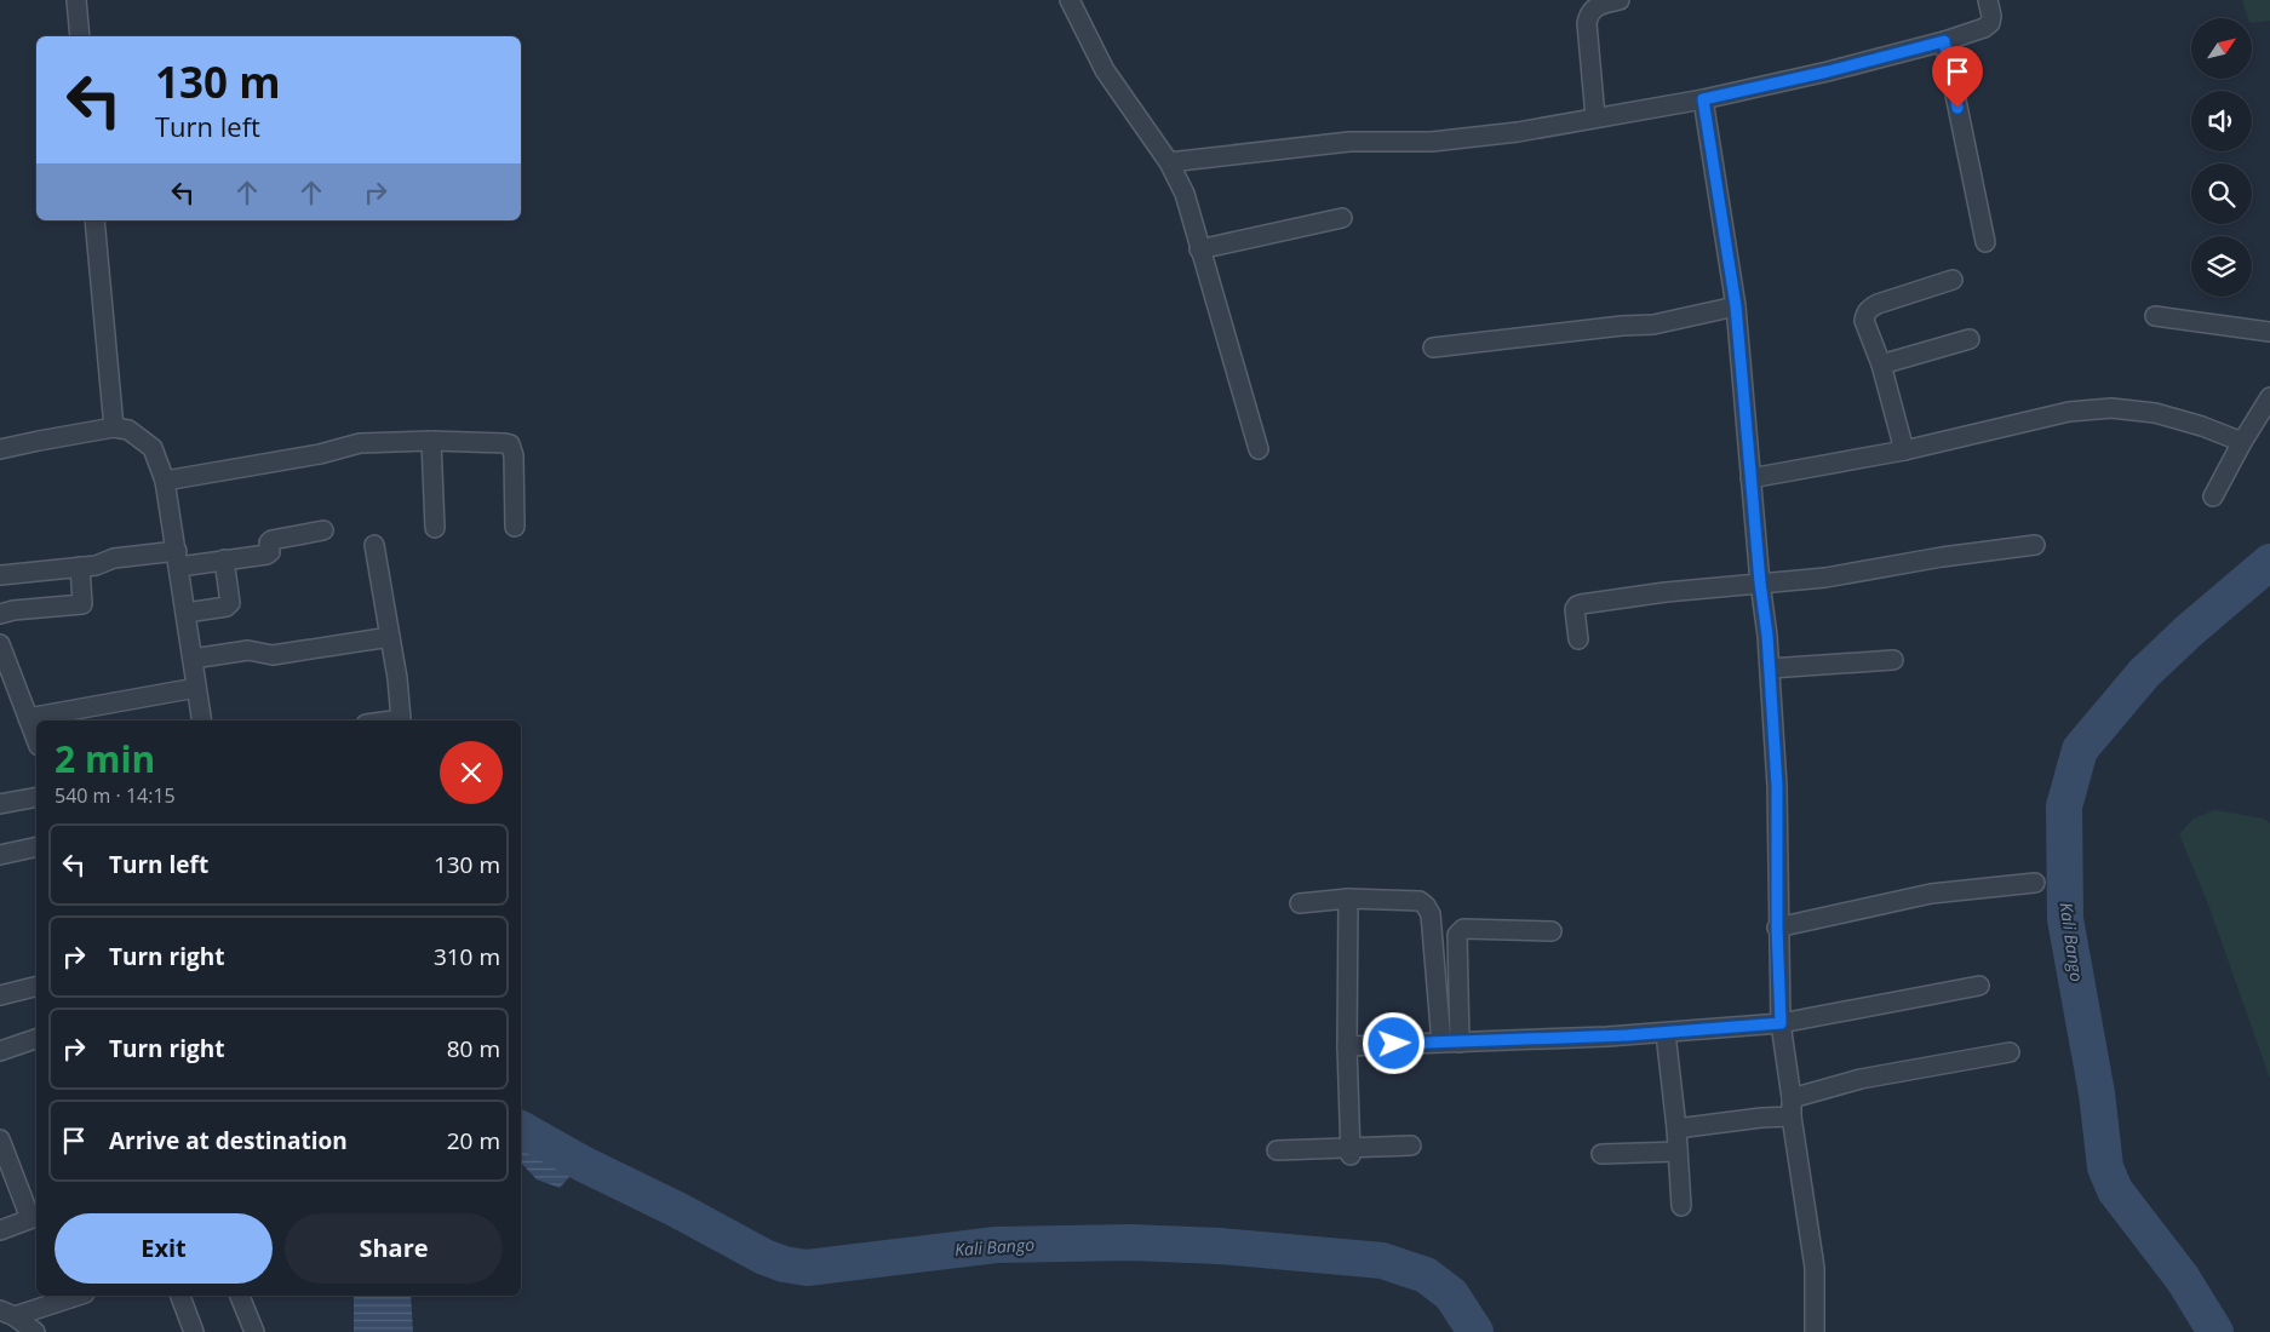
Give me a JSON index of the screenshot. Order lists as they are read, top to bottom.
{
  "water": ["Kali Bango"],
  "north": "top right",
  "page": {
    "turn": ["130 m", "Turn left"],
    "heading": ["2 min", "540 m · 14:15"],
    "list": [
      {
        "name": "Turn left",
        "value": "130 m"
      },
      {
        "name": "Turn right",
        "value": "310 m"
      },
      {
        "name": "Turn right",
        "value": "80 m"
      },
      {
        "name": "Arrive at destination",
        "value": "20 m"
      }
    ],
    "buttons": ["Exit", "Share"]
  }
}
